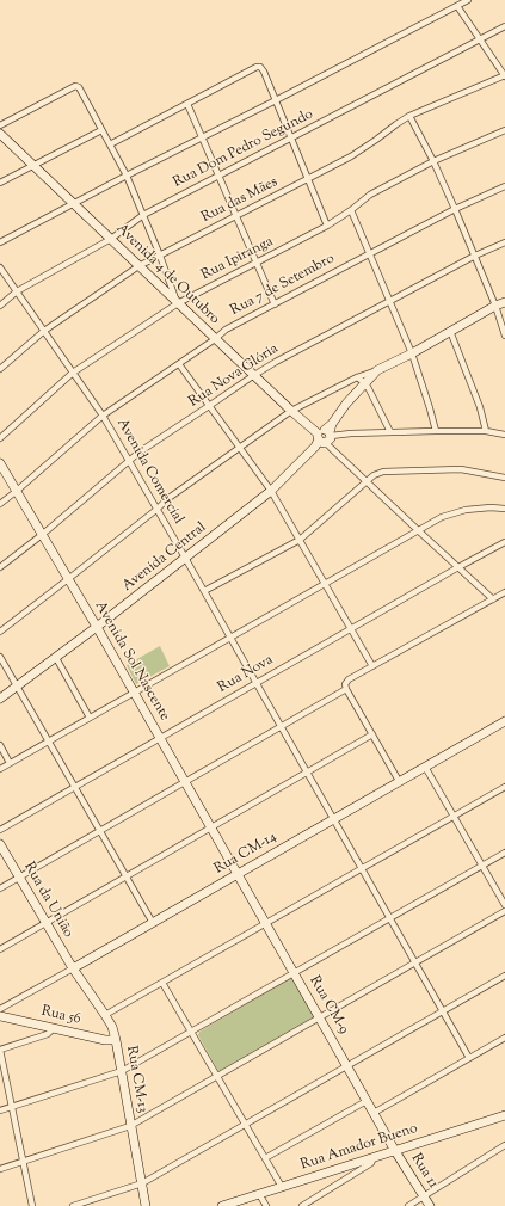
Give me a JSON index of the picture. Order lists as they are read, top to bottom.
{
  "streets": {
    "street": [
      "Rua Dom Pedro Segundo",
      "Rua das Mães",
      "Rua Ipiranga",
      "Avenida 4 de Outubro",
      "Rua 7 de Setembro",
      "Rua Nova Glória",
      "Avenida Comercial",
      "Avenida Central",
      "Avenida Sol Nascente",
      "Rua Nova",
      "Rua CM-14",
      "Rua da União",
      "Rua CM-9",
      "Rua 56",
      "Rua CM-13",
      "Rua Amador Bueno",
      "Rua 11"
    ]
  },
  "crossings": [
    ["Rua Dom Pedro Segundo", "Avenida 4 de Outubro"],
    ["Rua Dom Pedro Segundo", "Avenida Comercial"],
    ["Rua das Mães", "Avenida 4 de Outubro"],
    ["Rua das Mães", "Avenida Comercial"],
    ["Rua Ipiranga", "Avenida 4 de Outubro"],
    ["Rua Ipiranga", "Avenida Comercial"],
    ["Avenida 4 de Outubro", "Rua 7 de Setembro"],
    ["Avenida 4 de Outubro", "Rua Nova Glória"],
    ["Avenida 4 de Outubro", "Avenida Central"],
    ["Rua 7 de Setembro", "Avenida Comercial"],
    ["Rua 7 de Setembro", "Avenida Sol Nascente"],
    ["Rua Nova Glória", "Avenida Comercial"],
    ["Rua Nova Glória", "Avenida Sol Nascente"],
    ["Avenida Comercial", "Avenida Central"],
    ["Avenida Comercial", "Rua Nova"],
    ["Avenida Comercial", "Rua CM-14"],
    ["Avenida Central", "Avenida Sol Nascente"],
    ["Avenida Sol Nascente", "Rua Nova"],
    ["Avenida Sol Nascente", "Rua CM-14"],
    ["Avenida Sol Nascente", "Rua CM-9"],
    ["Rua CM-14", "Rua da União"],
    ["Rua CM-14", "Rua CM-9"],
    ["Rua CM-14", "Rua CM-13"],
    ["Rua da União", "Rua CM-13"],
    ["Rua CM-9", "Rua Amador Bueno"],
    ["Rua CM-9", "Rua 11"],
    ["Rua 56", "Rua CM-13"],
    ["Rua Amador Bueno", "Rua 11"]
  ]
}
